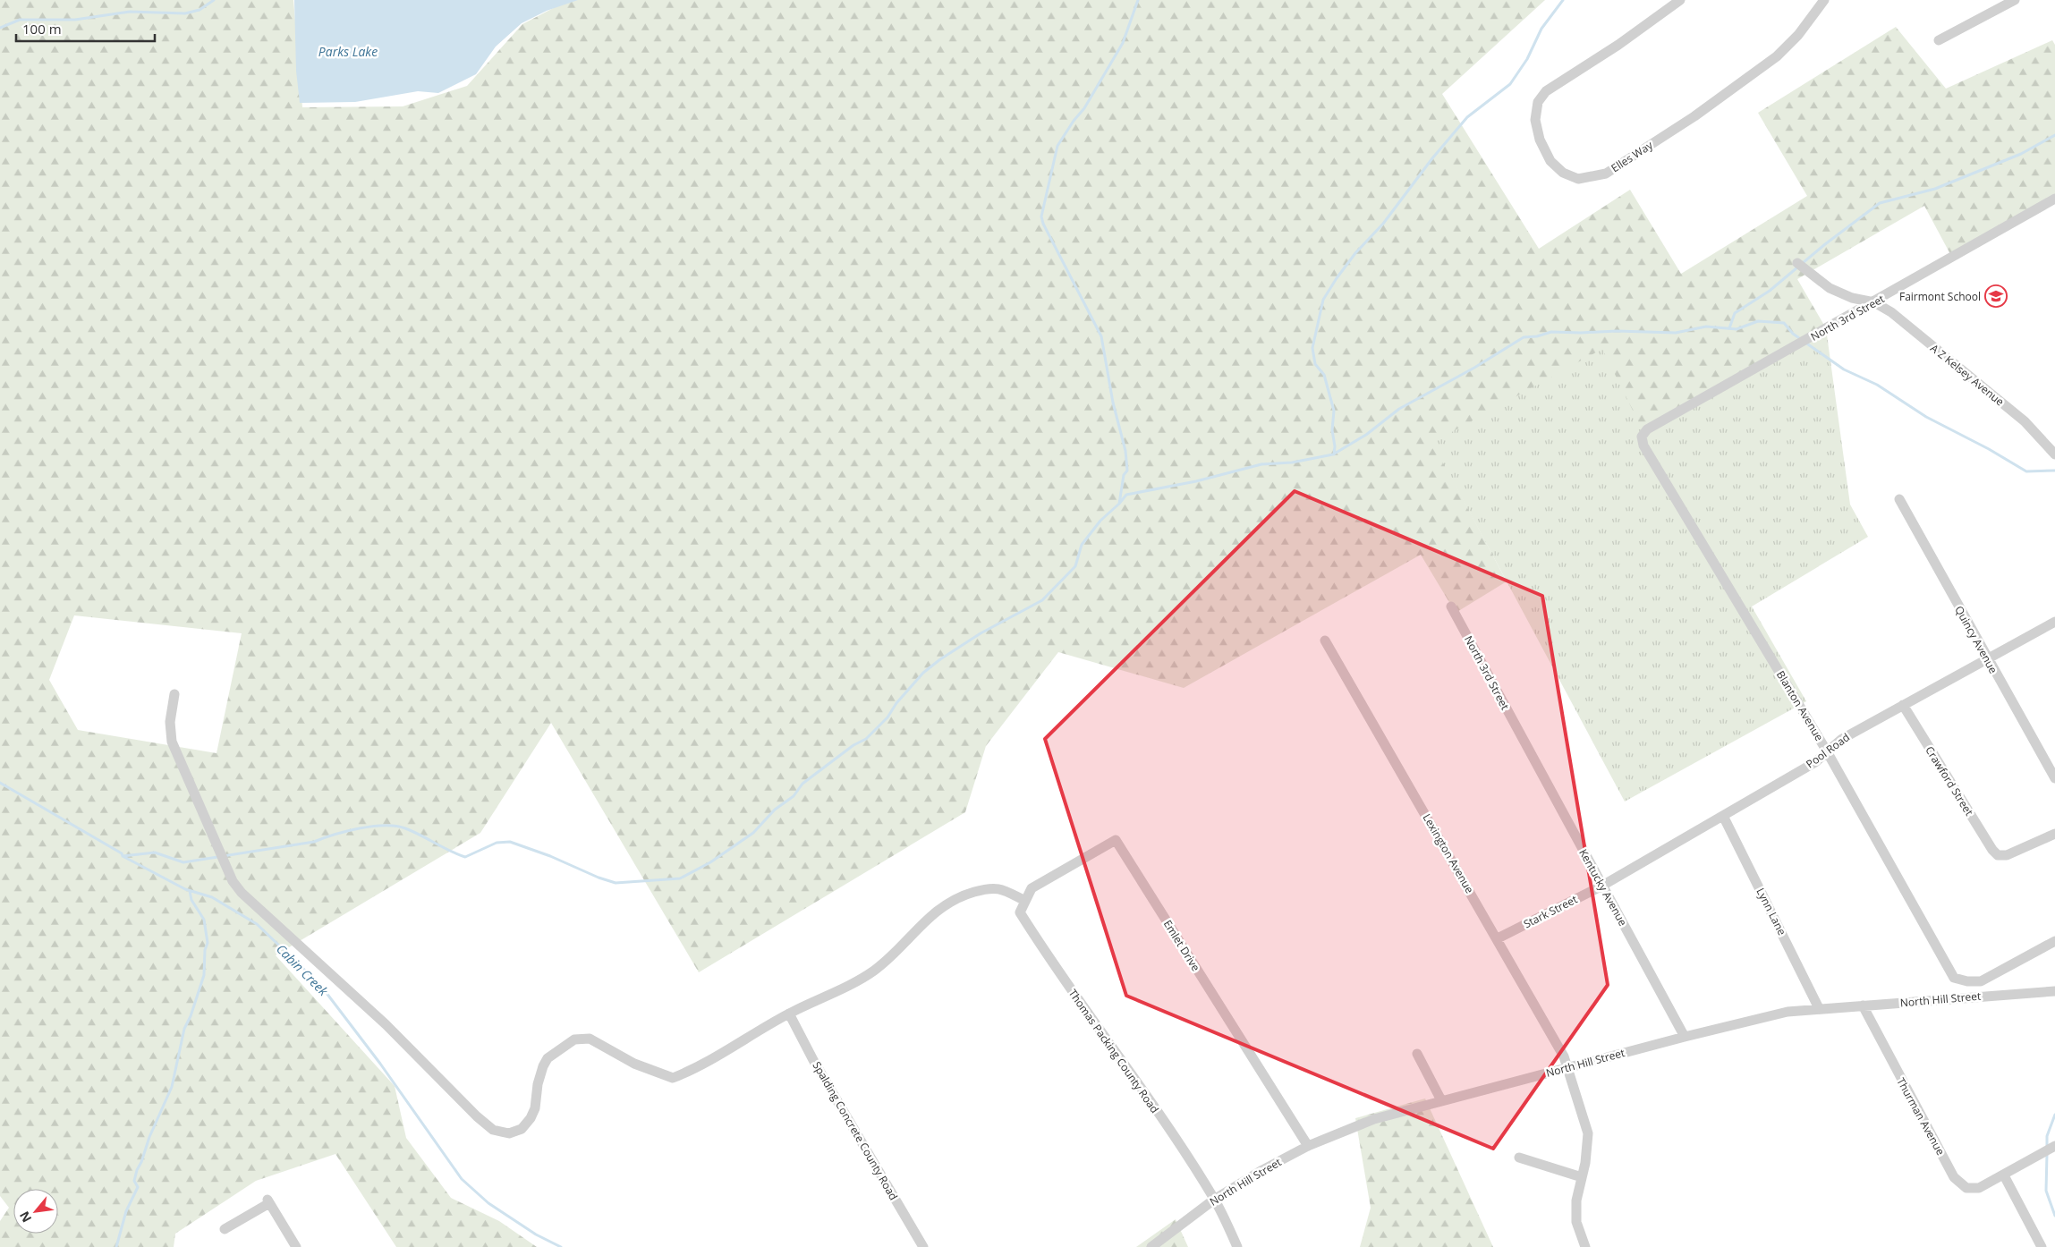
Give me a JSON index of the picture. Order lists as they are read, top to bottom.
{
  "streets": {
    "street": [
      "Elles Way",
      "North 3rd Street",
      "A Z Kelsey Avenue",
      "Quincy Avenue",
      "Blanton Avenue",
      "Pool Road",
      "Crawford Street",
      "Lexington Avenue",
      "Kentucky Avenue",
      "Stark Street",
      "Lynn Lane",
      "Emlet Drive",
      "North Hill Street",
      "Thomas Packing County Road",
      "Thurman Avenue",
      "Spalding Concrete County Road"
    ]
  },
  "crossings": [
    ["North 3rd Street", "A Z Kelsey Avenue"],
    ["North 3rd Street", "Blanton Avenue"],
    ["North 3rd Street", "Kentucky Avenue"],
    ["Quincy Avenue", "Pool Road"],
    ["Blanton Avenue", "Pool Road"],
    ["Pool Road", "Crawford Street"],
    ["Pool Road", "Kentucky Avenue"],
    ["Pool Road", "Stark Street"],
    ["Pool Road", "Lynn Lane"],
    ["Lexington Avenue", "Stark Street"],
    ["Lexington Avenue", "North Hill Street"],
    ["Kentucky Avenue", "Stark Street"],
    ["Kentucky Avenue", "North Hill Street"],
    ["Lynn Lane", "North Hill Street"],
    ["Emlet Drive", "North Hill Street"],
    ["Emlet Drive", "Thomas Packing County Road"],
    ["North Hill Street", "Thomas Packing County Road"],
    ["North Hill Street", "Thurman Avenue"]
  ],
  "water": ["Parks Lake", "Cabin Creek"],
  "places": {
    "school or university": ["Fairmont School"]
  },
  "scale_bar": "100 m",
  "north": "bottom left"
}
